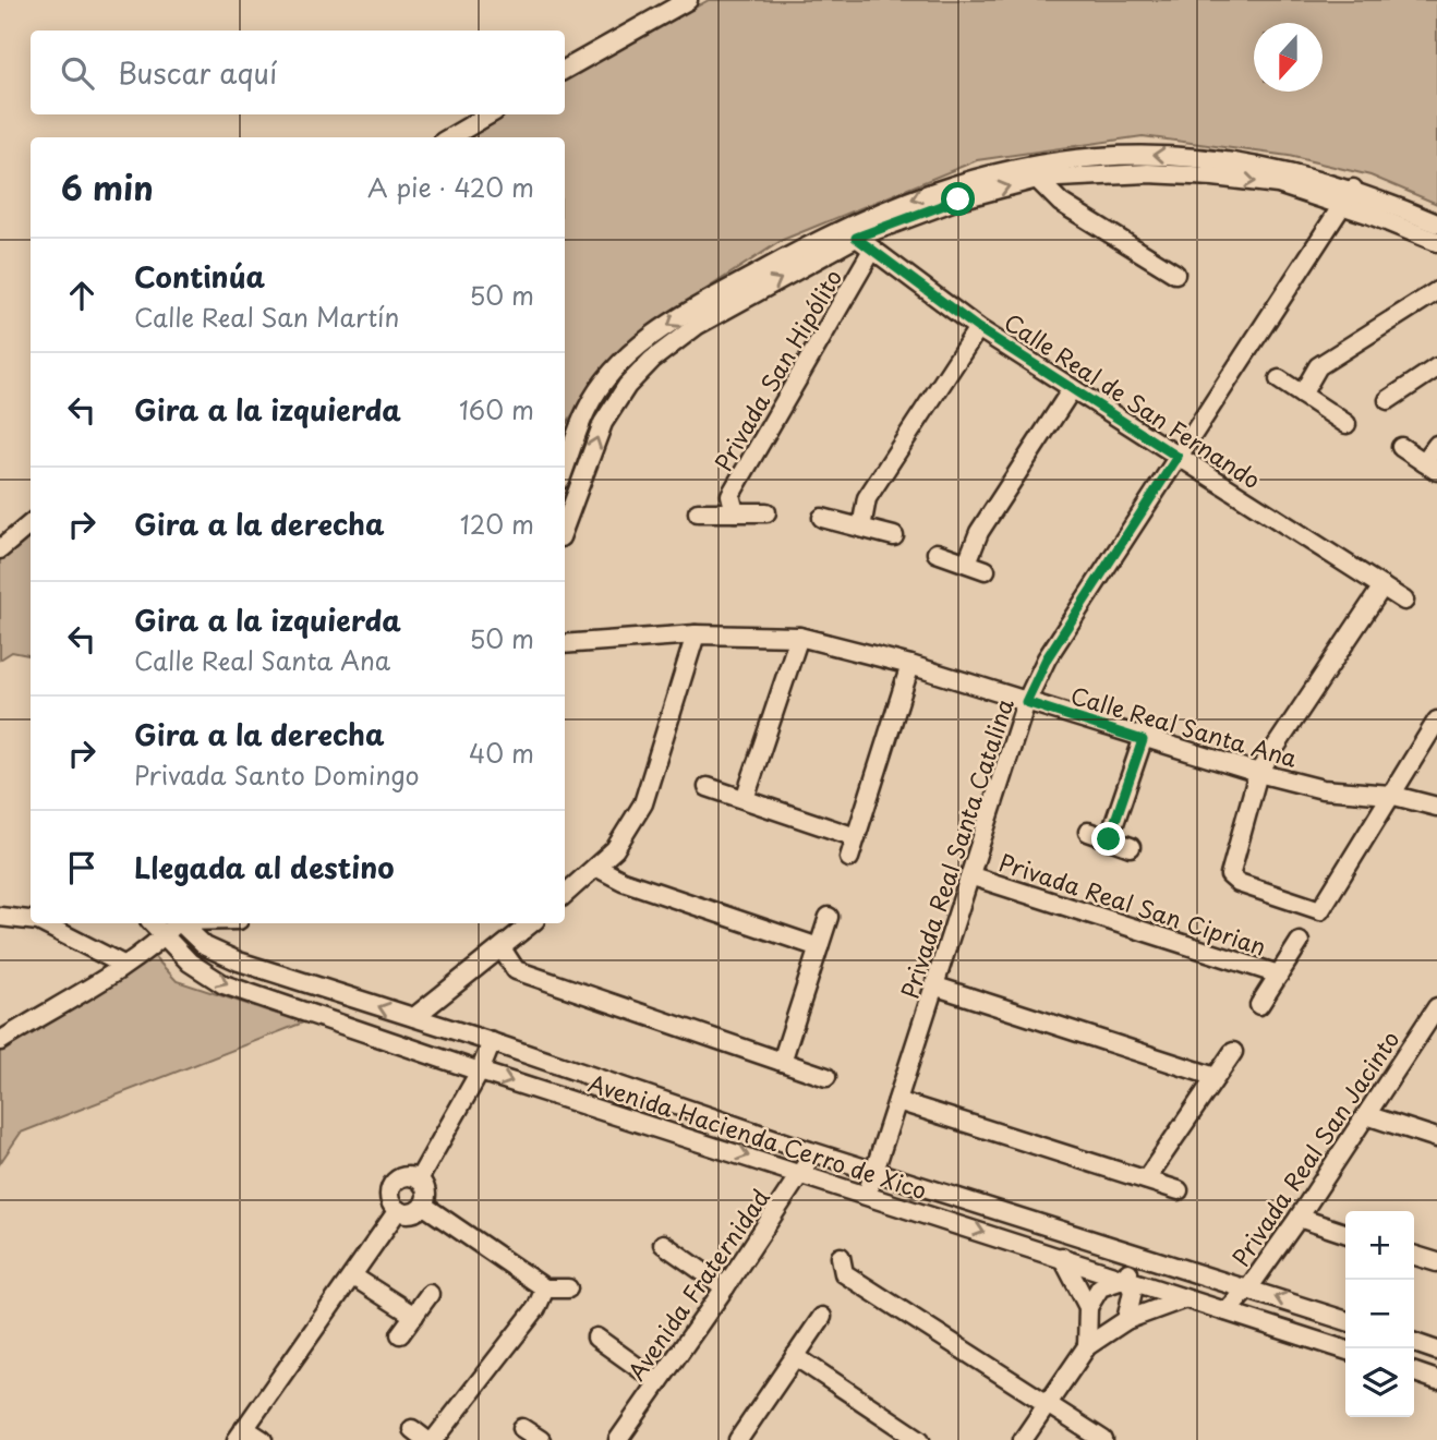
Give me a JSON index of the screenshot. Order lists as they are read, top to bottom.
{
  "streets": {
    "street": [
      "Privada San Hipólito",
      "Calle Real de San Fernando",
      "Calle Real Santa Ana",
      "Privada Real Santa Catalina",
      "Privada Real San Ciprian",
      "Avenida Hacienda Cerro de Xico",
      "Privada Real San Jacinto",
      "Avenida Fraternidad"
    ]
  },
  "crossings": [
    ["Privada San Hipólito", "Calle Real de San Fernando"],
    ["Calle Real de San Fernando", "Privada Real Santa Catalina"],
    ["Calle Real Santa Ana", "Privada Real Santa Catalina"],
    ["Privada Real Santa Catalina", "Privada Real San Ciprian"],
    ["Privada Real Santa Catalina", "Avenida Hacienda Cerro de Xico"],
    ["Avenida Hacienda Cerro de Xico", "Privada Real San Jacinto"],
    ["Avenida Hacienda Cerro de Xico", "Avenida Fraternidad"]
  ],
  "north": "bottom",
  "page": {
    "search": "Buscar aquí",
    "heading": ["6 min", "A pie · 420 m"],
    "list": [
      ["Continúa", "Calle Real San Martín", "50 m"],
      ["Gira a la izquierda", "160 m"],
      ["Gira a la derecha", "120 m"],
      ["Gira a la izquierda", "Calle Real Santa Ana", "50 m"],
      ["Gira a la derecha", "Privada Santo Domingo", "40 m"],
      "Llegada al destino"
    ],
    "map_buttons": ["+", "−"]
  }
}
